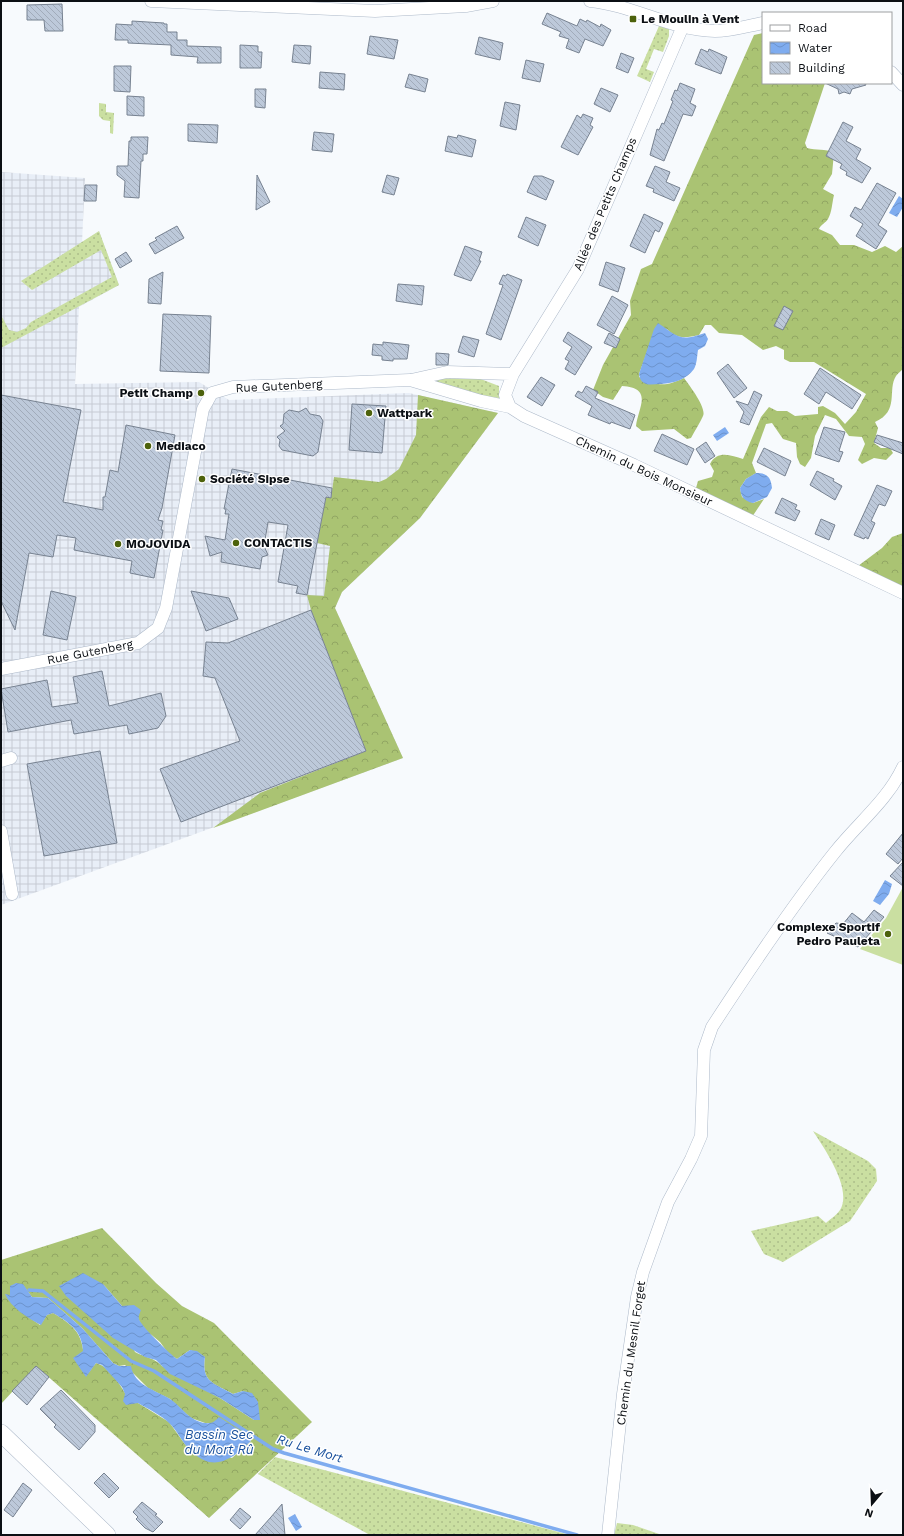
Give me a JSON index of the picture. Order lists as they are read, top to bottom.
{
  "streets": {
    "street": [
      "Allée des Petits Champs",
      "Rue Gutenberg",
      "Chemin du Bois Monsieur",
      "Chemin du Mesnil Forget"
    ]
  },
  "crossings": [
    ["Rue Gutenberg", "Chemin du Bois Monsieur"]
  ],
  "water": ["Bassin Sec du Mort Rû", "Ru Le Mort"],
  "places": {
    "transit": ["Le Moulin à Vent"],
    "other": [
      "Petit Champ",
      "Wattpark",
      "Mediaco",
      "Société Sipse",
      "CONTACTIS",
      "MOJOVIDA",
      "Complexe Sportif Pedro Pauleta"
    ]
  },
  "legend": ["Road", "Water", "Building"],
  "north": "bottom"
}
